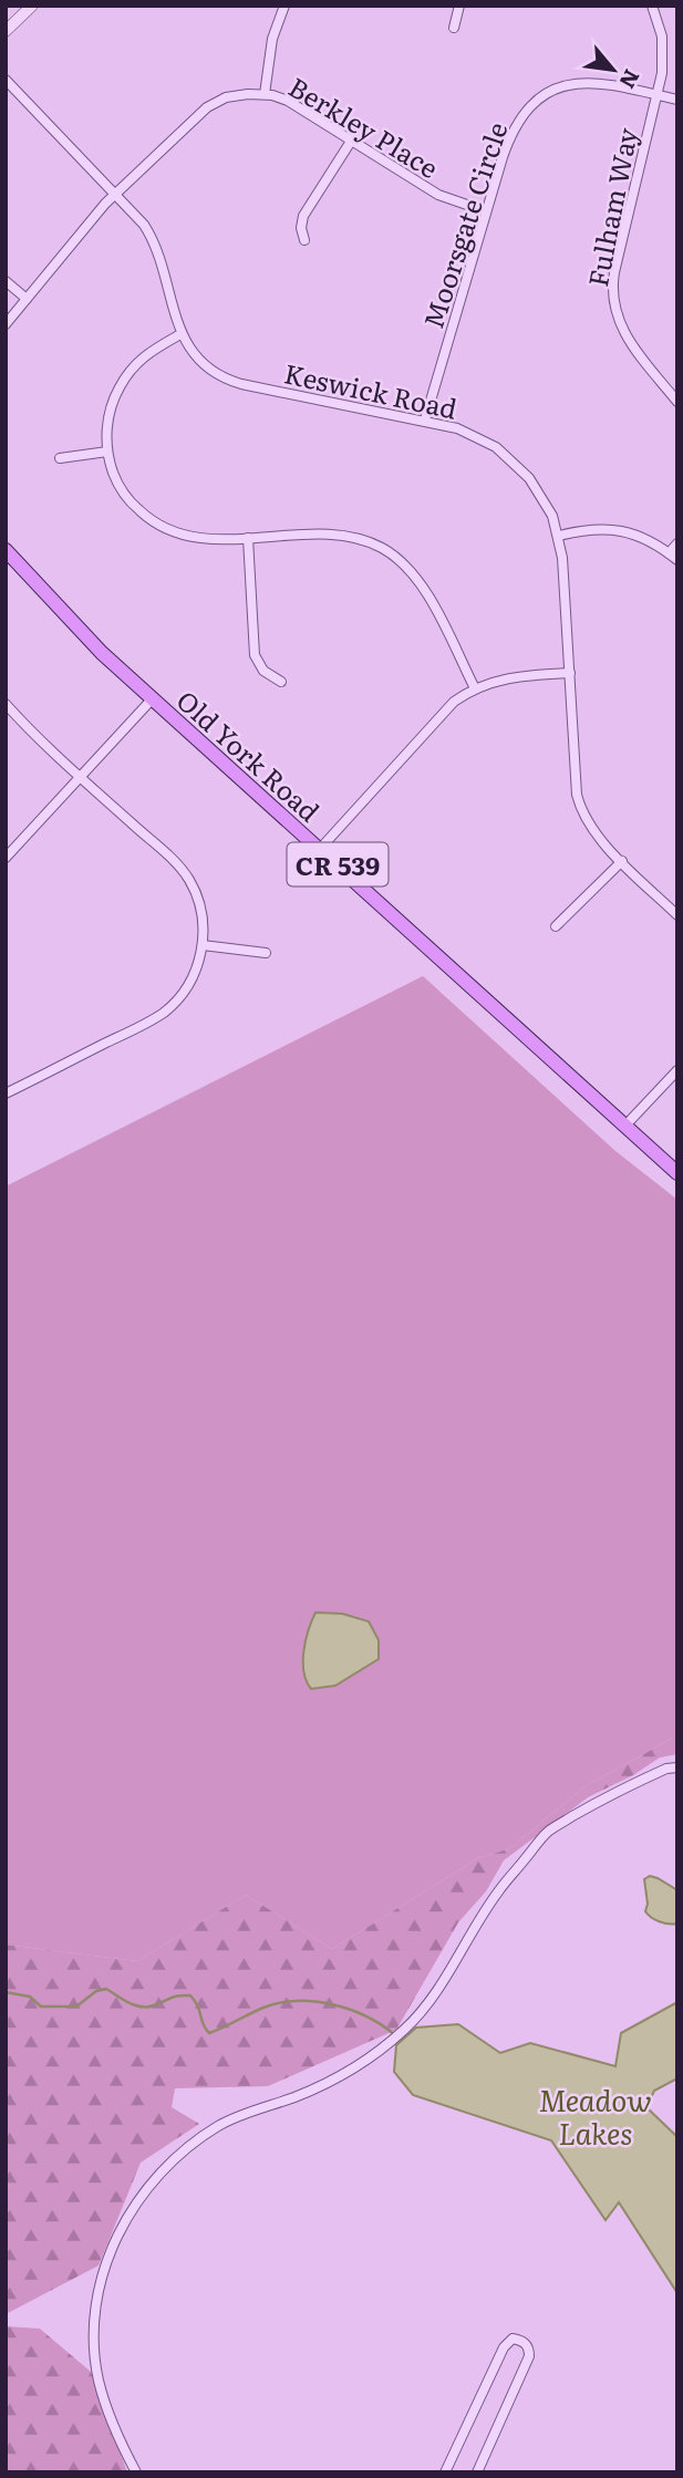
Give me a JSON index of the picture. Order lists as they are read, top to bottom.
{
  "streets": {
    "main road": ["Old York Road", "CR 539"],
    "street": [
      "Berkley Place",
      "Fulham Way",
      "Moorsgate Circle",
      "Keswick Road"
    ]
  },
  "crossings": [
    ["Berkley Place", "Moorsgate Circle"],
    ["Berkley Place", "Keswick Road"],
    ["Fulham Way", "Moorsgate Circle"],
    ["Moorsgate Circle", "Keswick Road"]
  ],
  "water": ["Meadow Lakes"],
  "north": "bottom right"
}
